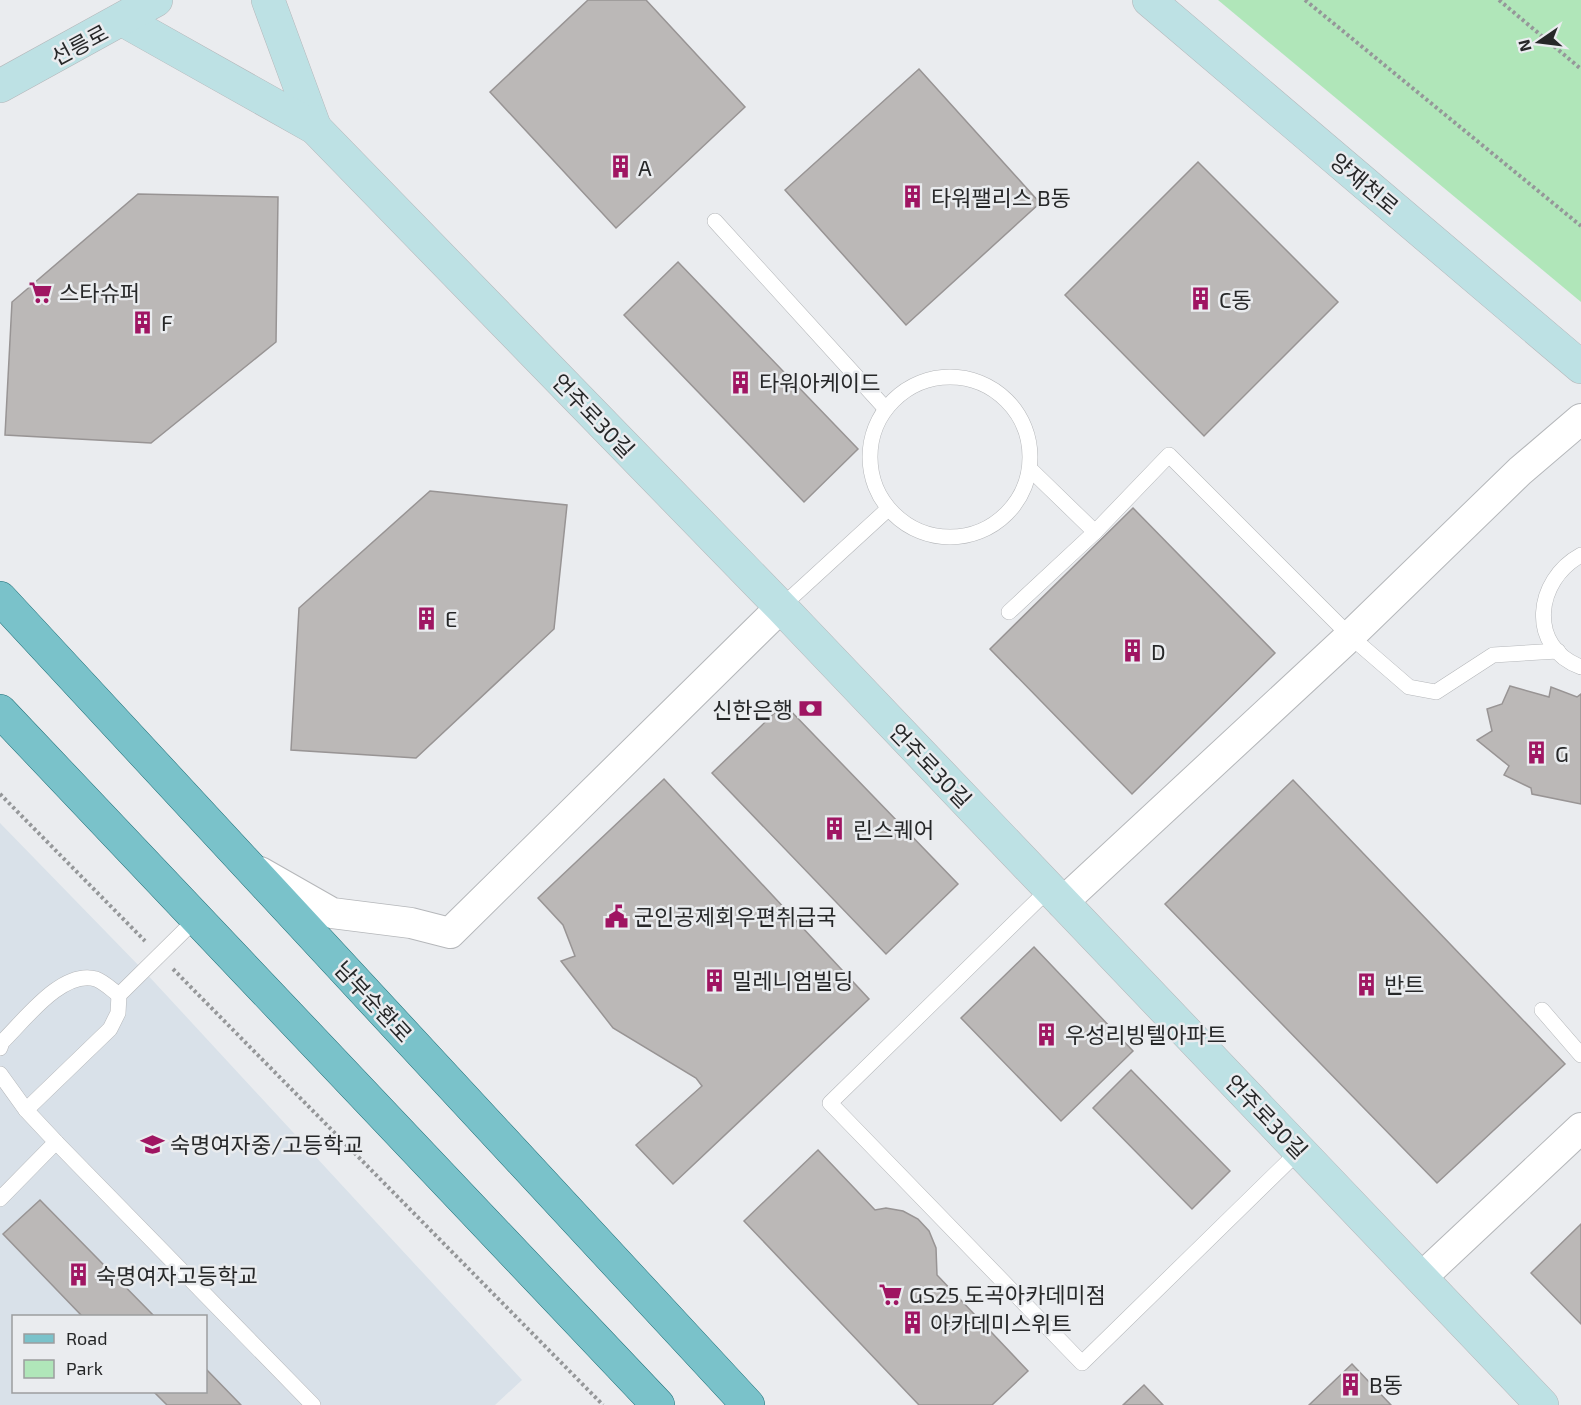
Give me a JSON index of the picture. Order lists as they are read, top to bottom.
{
  "streets": {
    "main road": ["남부순환로"],
    "street": ["선릉로", "양재천로", "언주로30길"]
  },
  "places": {
    "building": [
      "A",
      "타워팰리스 B동",
      "C동",
      "F",
      "타워아케이드",
      "E",
      "D",
      "G",
      "린스퀘어",
      "밀레니엄빌딩",
      "반트",
      "우성리빙텔아파트",
      "숙명여자고등학교",
      "아카데미스위트",
      "B동"
    ],
    "supermarket": ["스타슈퍼", "GS25 도곡아카데미점"],
    "bank": ["신한은행"],
    "public building": ["군인공제회우편취급국"],
    "school or university": ["숙명여자중/고등학교"]
  },
  "legend": ["Road", "Park"],
  "north": "left"
}
